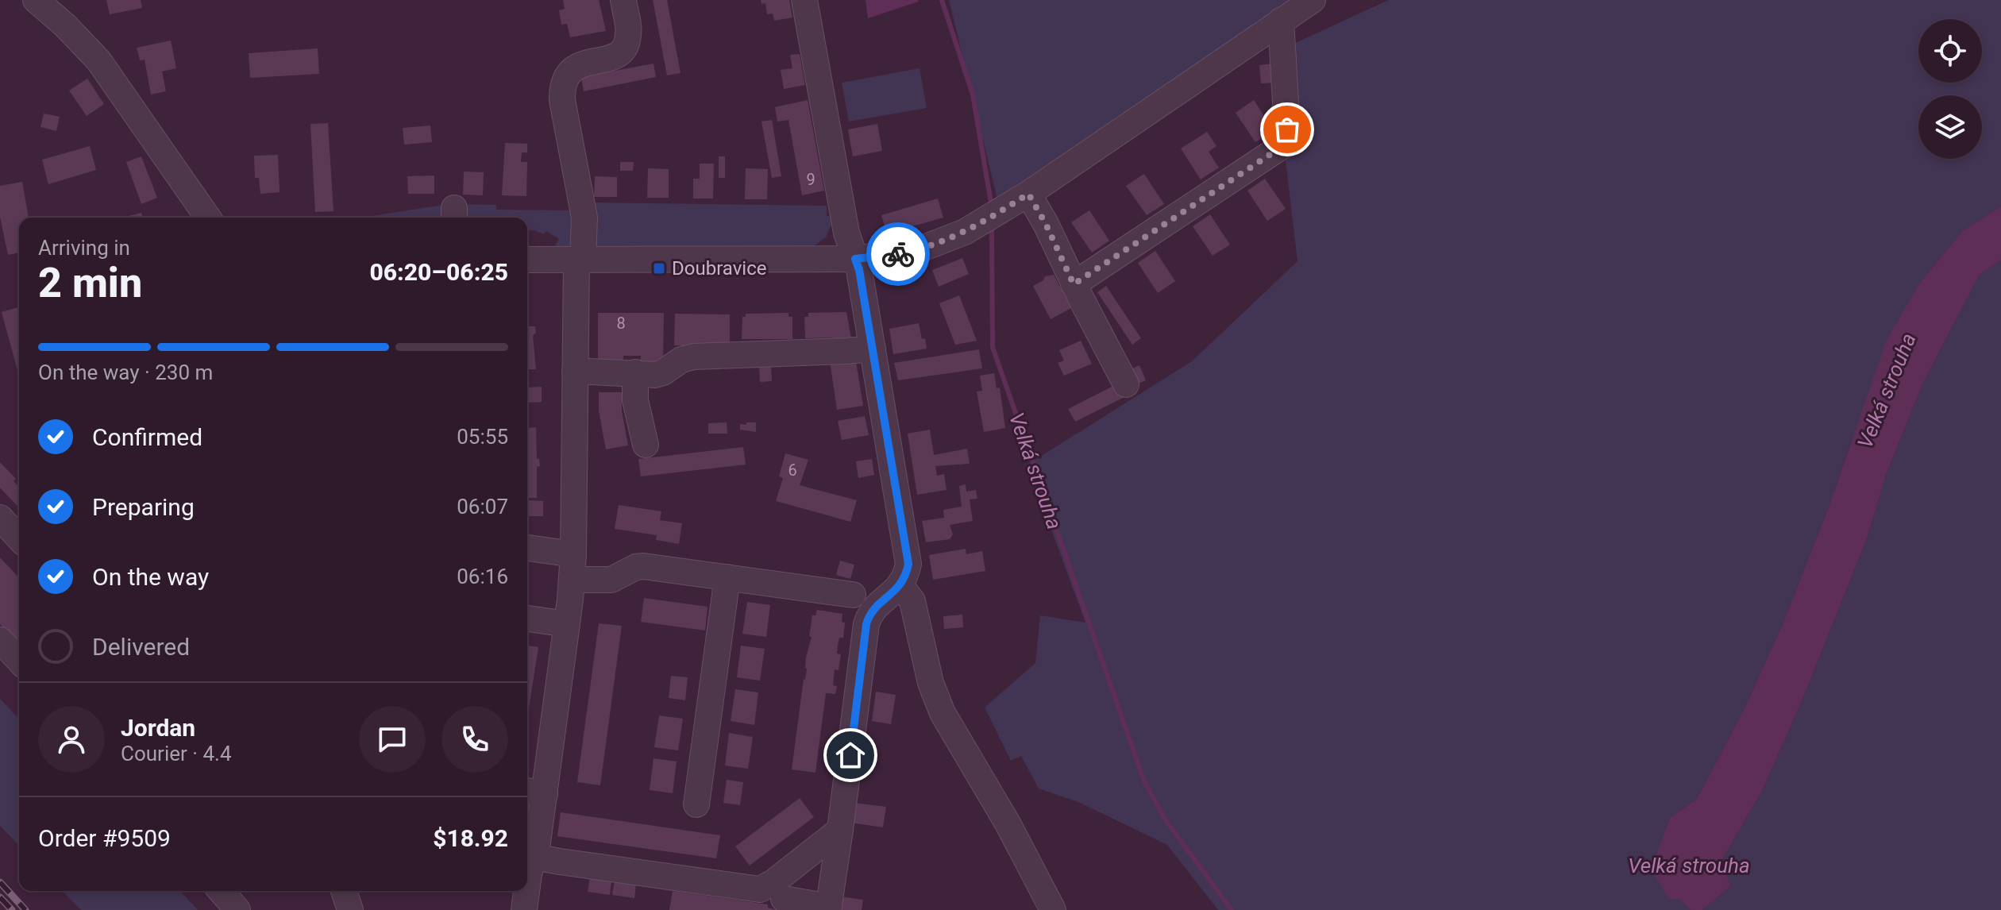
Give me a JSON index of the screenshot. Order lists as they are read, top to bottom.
{
  "water": ["Velká strouha"],
  "places": {
    "transit": ["Doubravice"]
  },
  "house_numbers": ["9", "8", "6"],
  "page": {
    "heading": ["2 min", "Arriving in", "06:20–06:25"],
    "panel": [
      "Jordan",
      "Courier · 4.4",
      "Order #9509",
      "$18.92"
    ],
    "bar": "On the way · 230 m",
    "list": [
      ["Confirmed", "05:55"],
      ["Preparing", "06:07"],
      ["On the way", "06:16"],
      "Delivered"
    ]
  }
}
